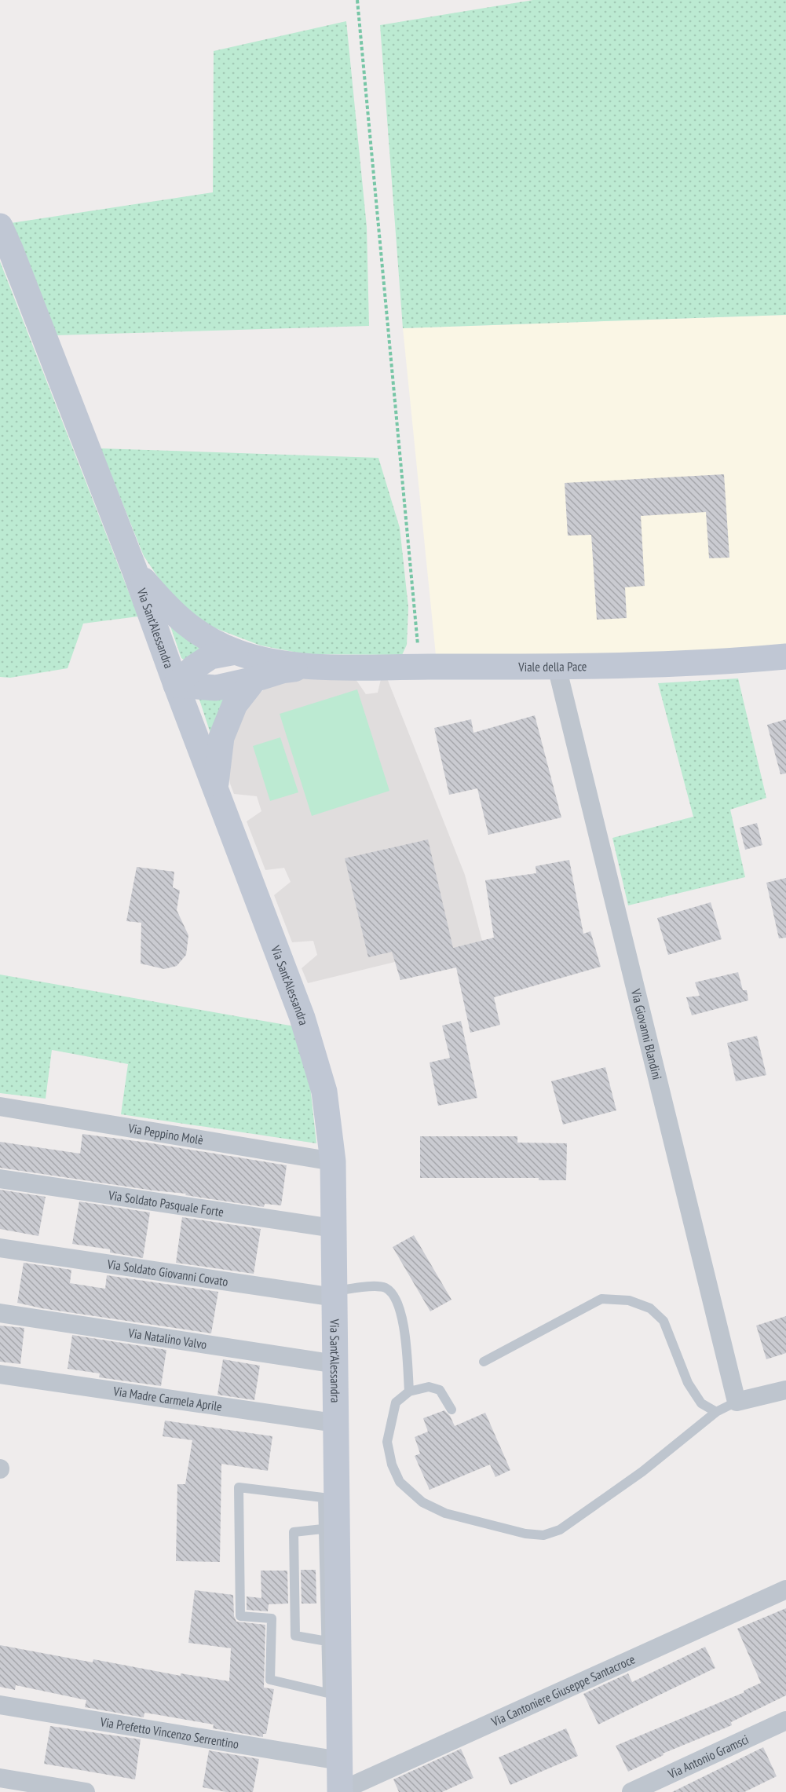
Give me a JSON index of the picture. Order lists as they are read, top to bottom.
{
  "streets": {
    "street": [
      "Via Sant'Alessandra",
      "Viale della Pace",
      "Via Giovanni Blandini",
      "Via Peppino Molè",
      "Via Soldato Pasquale Forte",
      "Via Soldato Giovanni Covato",
      "Via Natalino Valvo",
      "Via Madre Carmela Aprile",
      "Via Cantoniere Giuseppe Santacroce",
      "Via Prefetto Vincenzo Serrentino",
      "Via Antonio Gramsci"
    ]
  },
  "crossings": [
    ["Via Sant'Alessandra", "Via Peppino Molè"],
    ["Via Sant'Alessandra", "Via Soldato Pasquale Forte"],
    ["Via Sant'Alessandra", "Via Soldato Giovanni Covato"],
    ["Via Sant'Alessandra", "Via Natalino Valvo"],
    ["Via Sant'Alessandra", "Via Madre Carmela Aprile"],
    ["Via Sant'Alessandra", "Via Cantoniere Giuseppe Santacroce"],
    ["Via Sant'Alessandra", "Via Prefetto Vincenzo Serrentino"],
    ["Viale della Pace", "Via Giovanni Blandini"]
  ]
}
